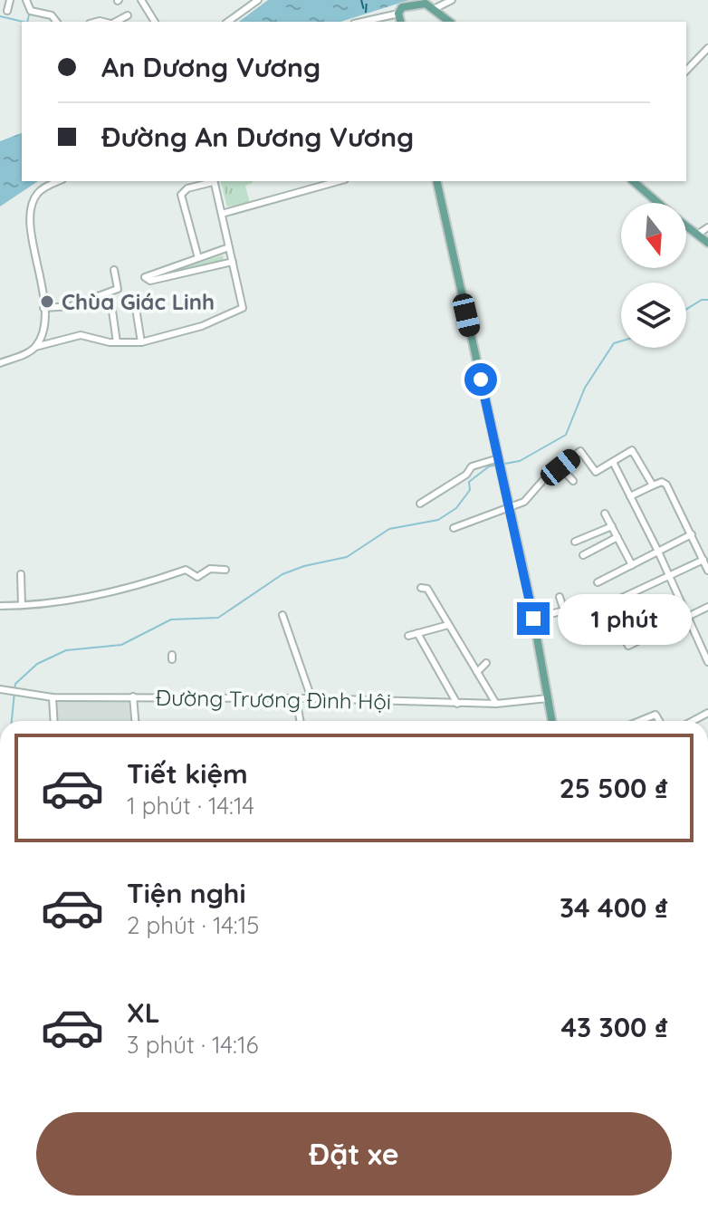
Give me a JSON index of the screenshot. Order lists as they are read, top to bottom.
{
  "streets": {
    "street": ["Đường Trương Đình Hội"]
  },
  "places": ["Chùa Giác Linh"],
  "north": "bottom",
  "page": {
    "banner": ["An Dương Vương", "Đường An Dương Vương"],
    "bubble": "1 phút",
    "list": [
      {
        "name": "Tiết kiệm",
        "note": "1 phút · 14:14",
        "value": "25 500 ₫"
      },
      {
        "name": "Tiện nghi",
        "note": "2 phút · 14:15",
        "value": "34 400 ₫"
      },
      {
        "name": "XL",
        "note": "3 phút · 14:16",
        "value": "43 300 ₫"
      }
    ],
    "buttons": "Đặt xe"
  }
}
